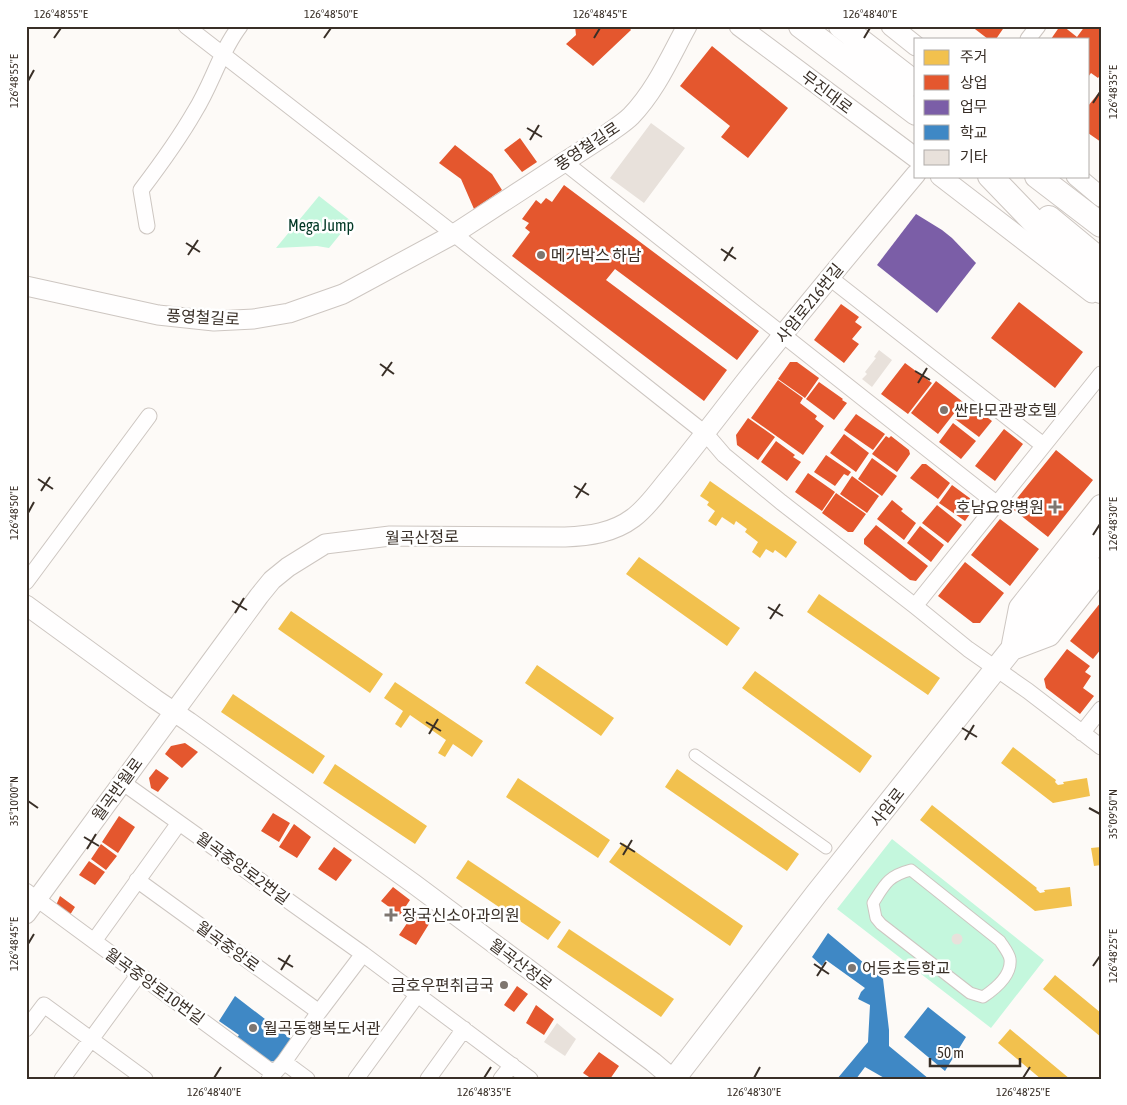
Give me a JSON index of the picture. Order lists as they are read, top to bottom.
{
  "streets": {
    "main road": ["사암로"],
    "street": [
      "무진대로",
      "풍영철길로",
      "사암로216번길",
      "월곡산정로",
      "월곡반월로",
      "월곡중앙로2번길",
      "월곡중앙로",
      "월곡중앙로10번길"
    ]
  },
  "crossings": [
    ["사암로216번길", "월곡산정로"],
    ["월곡산정로", "월곡반월로"],
    ["월곡산정로", "사암로"],
    ["월곡반월로", "월곡중앙로2번길"],
    ["월곡반월로", "월곡중앙로10번길"]
  ],
  "parks": ["Mega Jump"],
  "places": {
    "other": [
      "메가박스 하남",
      "싼타모관광호텔",
      "어등초등학교",
      "금호우편취급국",
      "월곡동행복도서관"
    ],
    "health": ["호남요양병원", "장국신소아과의원"]
  },
  "legend": [
    "주거",
    "상업",
    "업무",
    "학교",
    "기타"
  ],
  "scale_bar": "50 m",
  "coordinates": [
    "126°48'55\"E",
    "126°48'50\"E",
    "126°48'45\"E",
    "126°48'40\"E",
    "126°48'35\"E",
    "126°48'30\"E",
    "35°10'00\"N",
    "35°09'50\"N",
    "126°48'25\"E"
  ]
}
